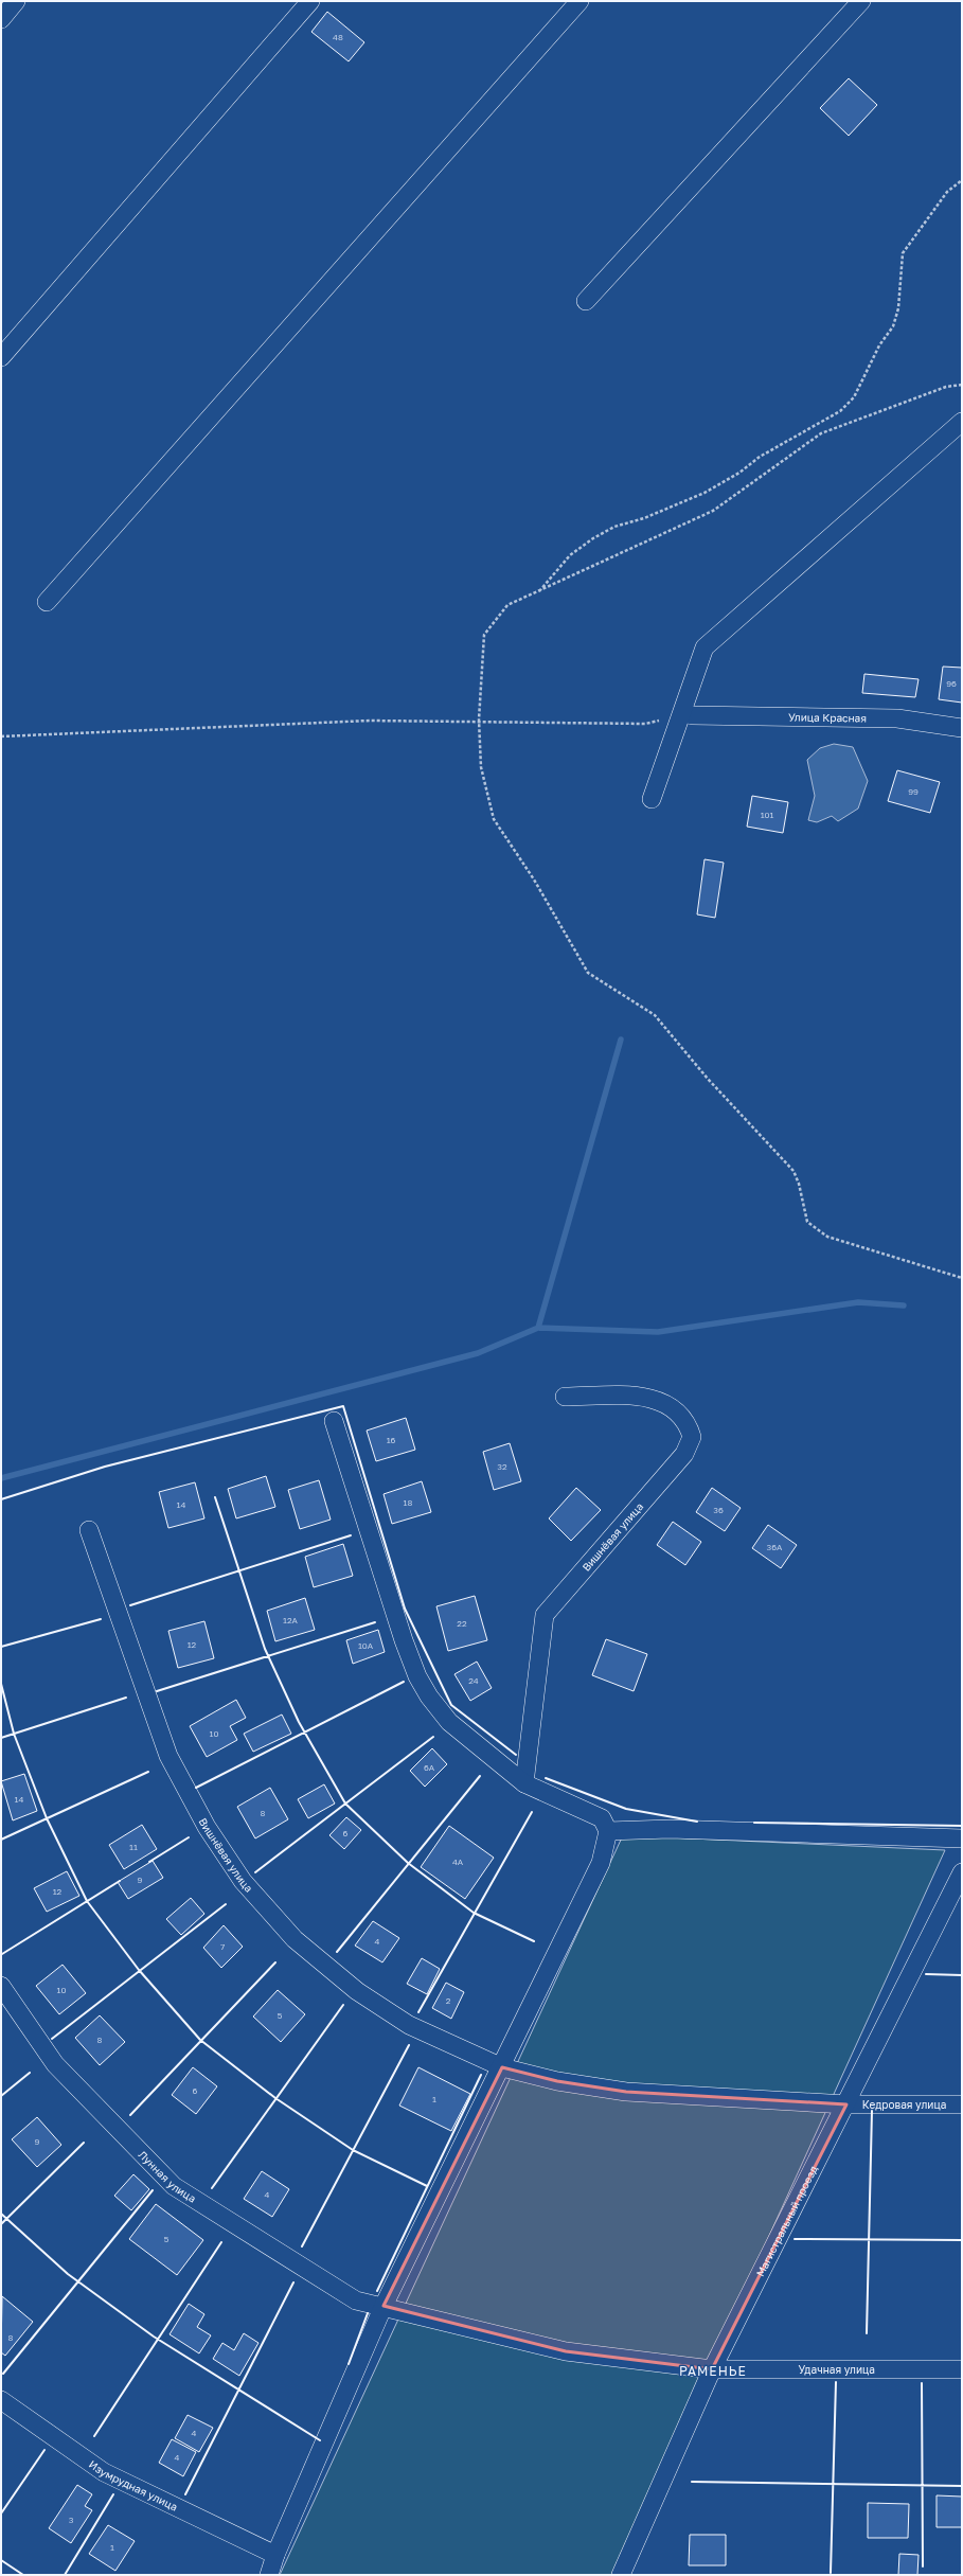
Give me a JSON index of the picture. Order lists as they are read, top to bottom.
{
  "streets": {
    "street": [
      "Улица Красная",
      "Вишнёвая улица",
      "Кедровая улица",
      "Лунная улица",
      "Магистральный проезд",
      "Удачная улица",
      "Изумрудная улица"
    ]
  },
  "crossings": [
    ["Вишнёвая улица", "Кедровая улица"],
    ["Вишнёвая улица", "Магистральный проезд"],
    ["Кедровая улица", "Магистральный проезд"],
    ["Лунная улица", "Магистральный проезд"],
    ["Лунная улица", "Удачная улица"],
    ["Магистральный проезд", "Удачная улица"]
  ],
  "districts": ["РАМЕНЬЕ"],
  "house_numbers": [
    "48",
    "96",
    "99",
    "101",
    "16",
    "32",
    "18",
    "14",
    "36",
    "36А",
    "12А",
    "22",
    "12",
    "10А",
    "24",
    "10",
    "6А",
    "14",
    "8",
    "6",
    "11",
    "4А",
    "9",
    "12",
    "4",
    "7",
    "10",
    "2",
    "5",
    "8",
    "6",
    "1",
    "9",
    "4",
    "5",
    "8",
    "4",
    "4",
    "3",
    "1"
  ]
}
